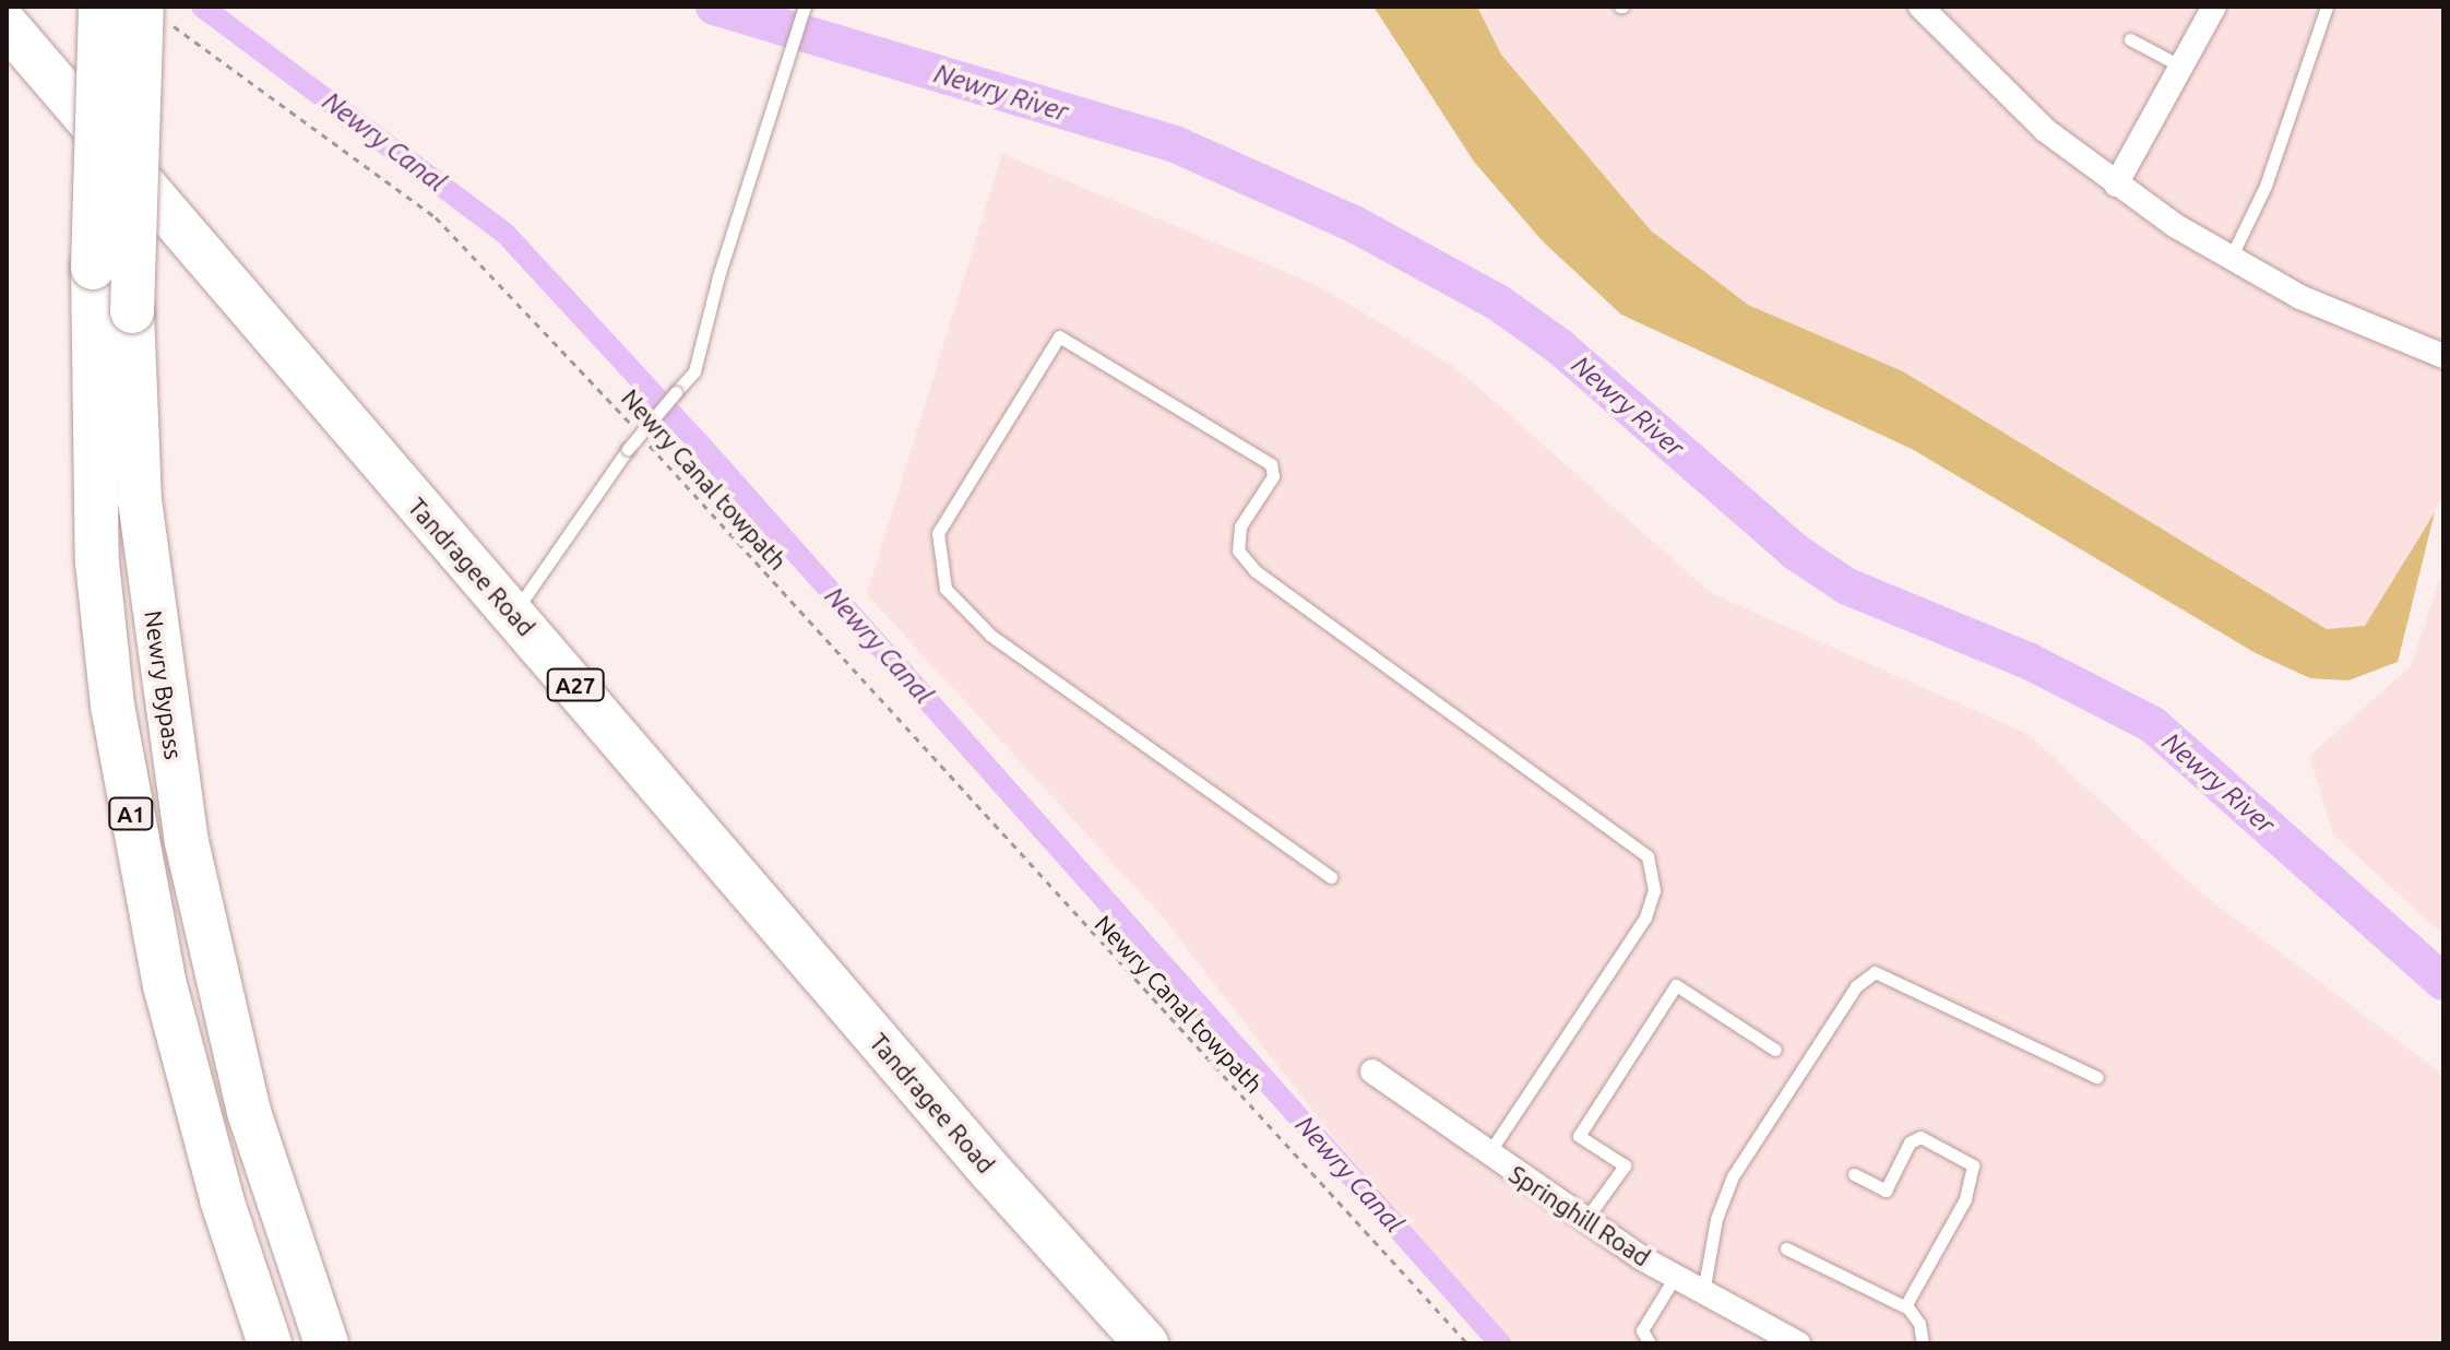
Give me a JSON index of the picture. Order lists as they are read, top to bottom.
{
  "streets": {
    "highway": [
      "Tandragee Road",
      "Newry Bypass",
      "A27",
      "A1"
    ],
    "street": ["Springhill Road"],
    "path": ["Newry Canal towpath"]
  },
  "crossings": [
    ["Newry Canal towpath", "Newry Bypass"]
  ],
  "water": ["Newry River", "Newry Canal"]
}
